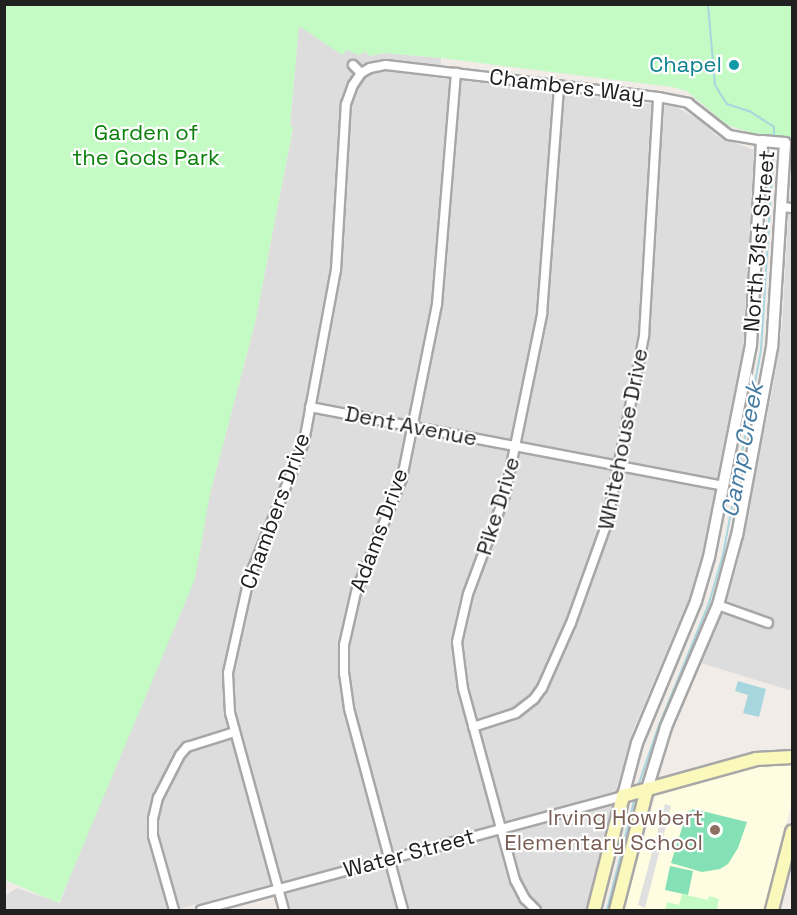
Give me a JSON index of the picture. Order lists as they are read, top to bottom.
{
  "streets": {
    "main road": ["North 31st Street", "Water Street"],
    "street": [
      "Chambers Way",
      "Dent Avenue",
      "Whitehouse Drive",
      "Pike Drive",
      "Chambers Drive",
      "Adams Drive"
    ]
  },
  "crossings": [
    ["Chambers Way", "North 31st Street"],
    ["Chambers Way", "Whitehouse Drive"],
    ["Chambers Way", "Pike Drive"],
    ["Chambers Way", "Chambers Drive"],
    ["Chambers Way", "Adams Drive"],
    ["North 31st Street", "Dent Avenue"],
    ["North 31st Street", "Water Street"],
    ["Dent Avenue", "Whitehouse Drive"],
    ["Dent Avenue", "Pike Drive"],
    ["Dent Avenue", "Chambers Drive"],
    ["Dent Avenue", "Adams Drive"],
    ["Whitehouse Drive", "Pike Drive"],
    ["Pike Drive", "Water Street"],
    ["Chambers Drive", "Water Street"],
    ["Adams Drive", "Water Street"]
  ],
  "water": ["Camp Creek"],
  "parks": ["Garden of the Gods Park"],
  "places": ["Chapel", "Irving Howbert Elementary School"]
}
